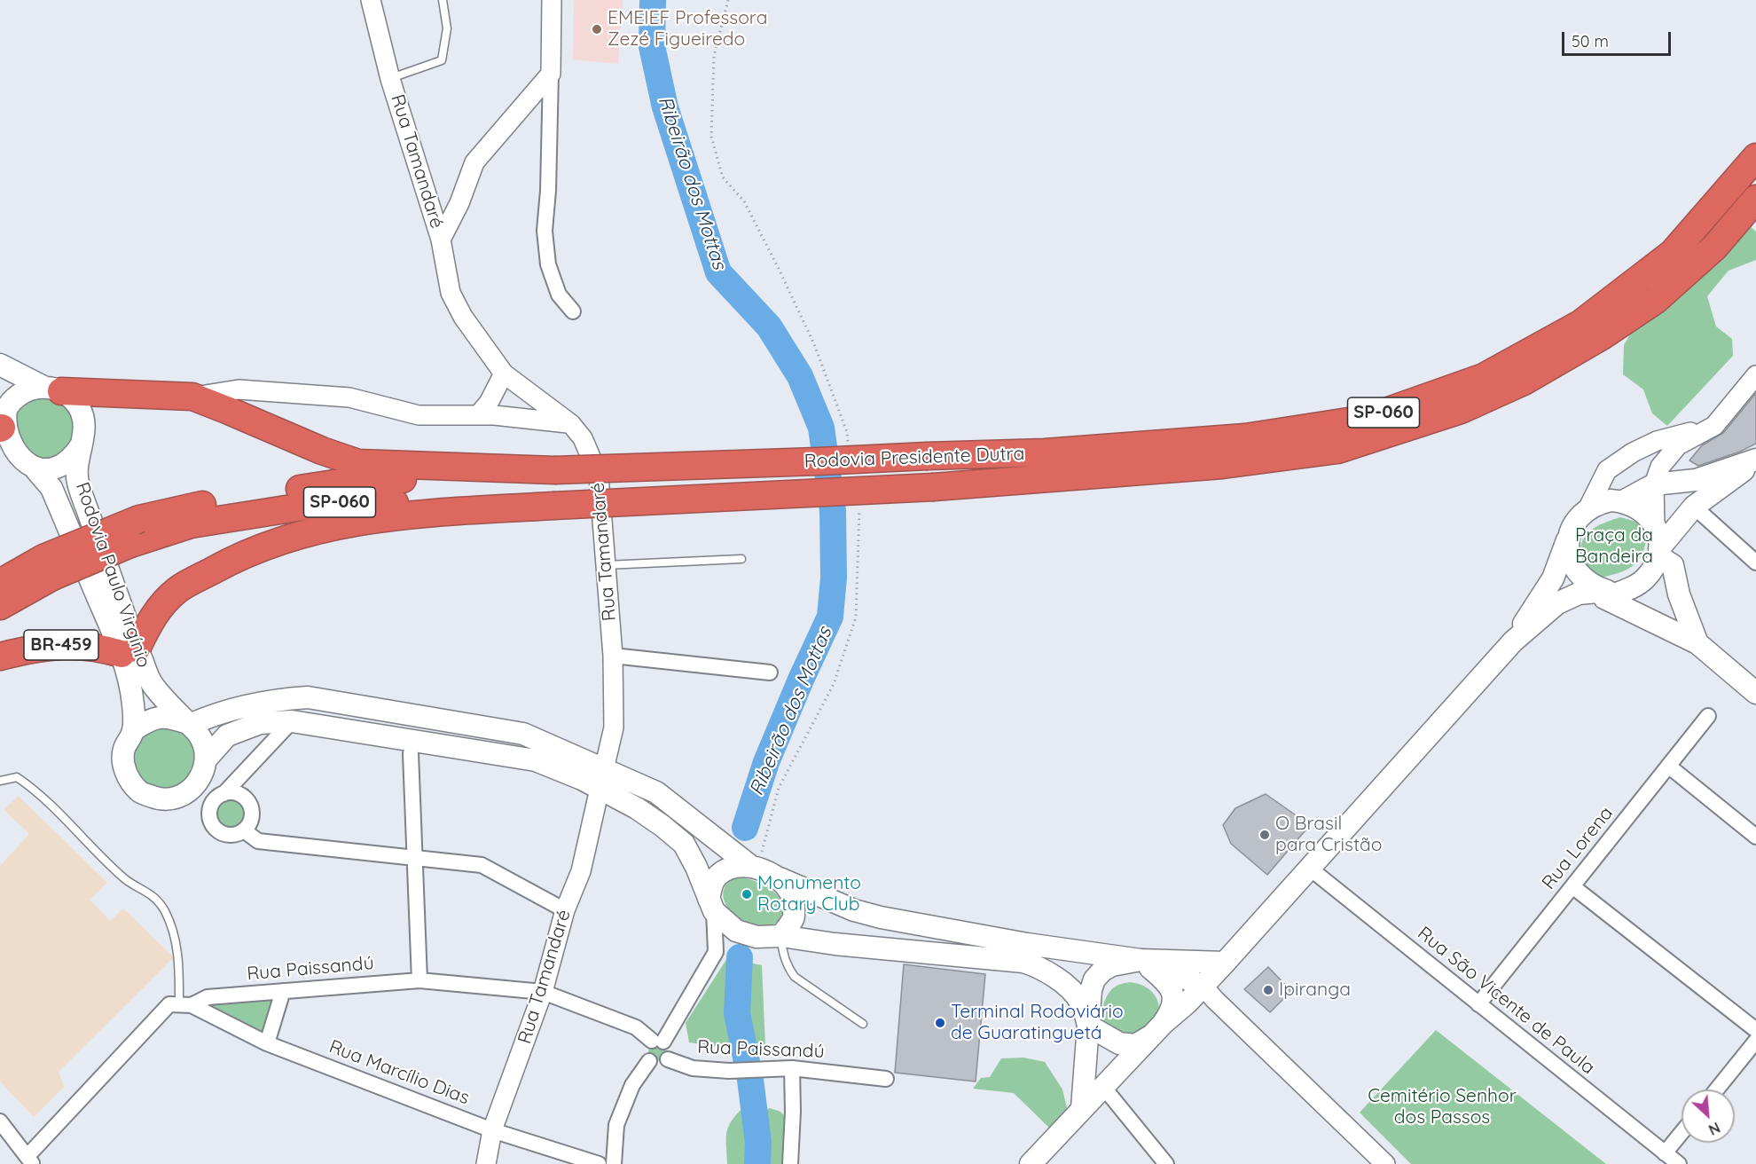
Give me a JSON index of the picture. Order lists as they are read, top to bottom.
{
  "streets": {
    "highway": ["SP-060", "Rodovia Presidente Dutra", "BR-459"],
    "main road": ["Rodovia Paulo Virgínio"],
    "street": [
      "Rua Tamandaré",
      "Rua Lorena",
      "Rua Paissandú",
      "Rua São Vicente de Paula",
      "Rua Marcílio Dias"
    ]
  },
  "crossings": [
    ["Rua Tamandaré", "Rua Paissandú"],
    ["Rua Tamandaré", "Rua Marcílio Dias"],
    ["Rodovia Paulo Virgínio", "BR-459"],
    ["Rua Lorena", "Rua São Vicente de Paula"],
    ["Rua Paissandú", "Rua Marcílio Dias"]
  ],
  "water": ["Ribeirão dos Mottas"],
  "parks": ["Praça da Bandeira", "Cemitério Senhor dos Passos"],
  "places": [
    "EMEIEF Professora Zezé Figueiredo",
    "O Brasil para Cristão",
    "Monumento Rotary Club",
    "Ipiranga",
    "Terminal Rodoviário de Guaratinguetá"
  ],
  "scale_bar": "50 m",
  "north": "bottom right"
}
